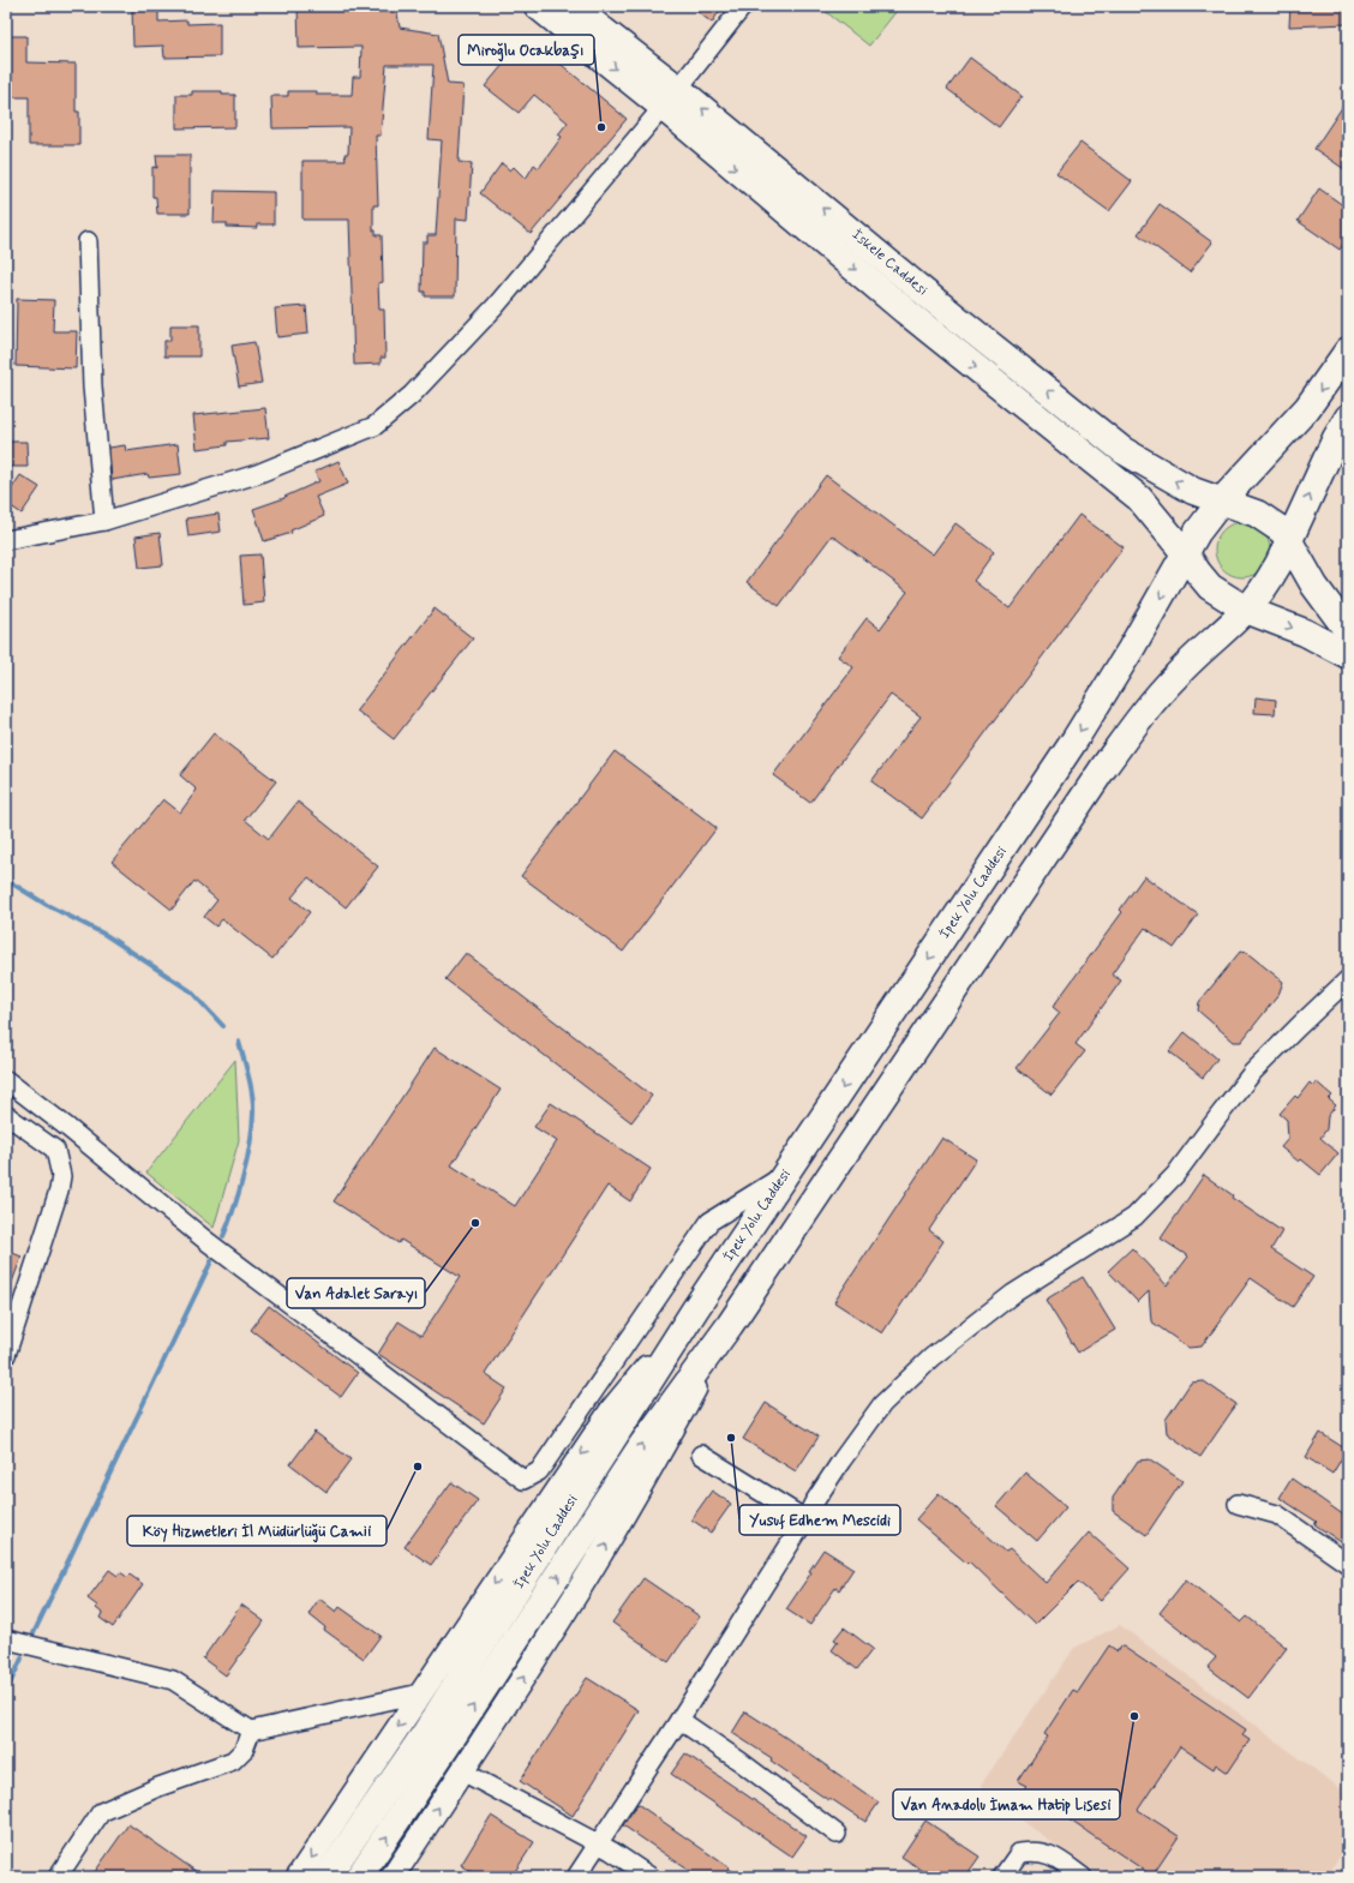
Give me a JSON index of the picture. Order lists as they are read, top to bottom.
{
  "streets": {
    "main road": ["İskele Caddesi", "İpek Yolu Caddesi"]
  },
  "crossings": [
    ["İskele Caddesi", "İpek Yolu Caddesi"]
  ],
  "places": [
    "Miroğlu Ocakbaşı",
    "Van Adalet Sarayı",
    "Yusuf Edhem Mescidi",
    "Köy Hizmetleri İl Müdürlüğü Camii",
    "Van Anadolu İmam Hatip Lisesi"
  ]
}
